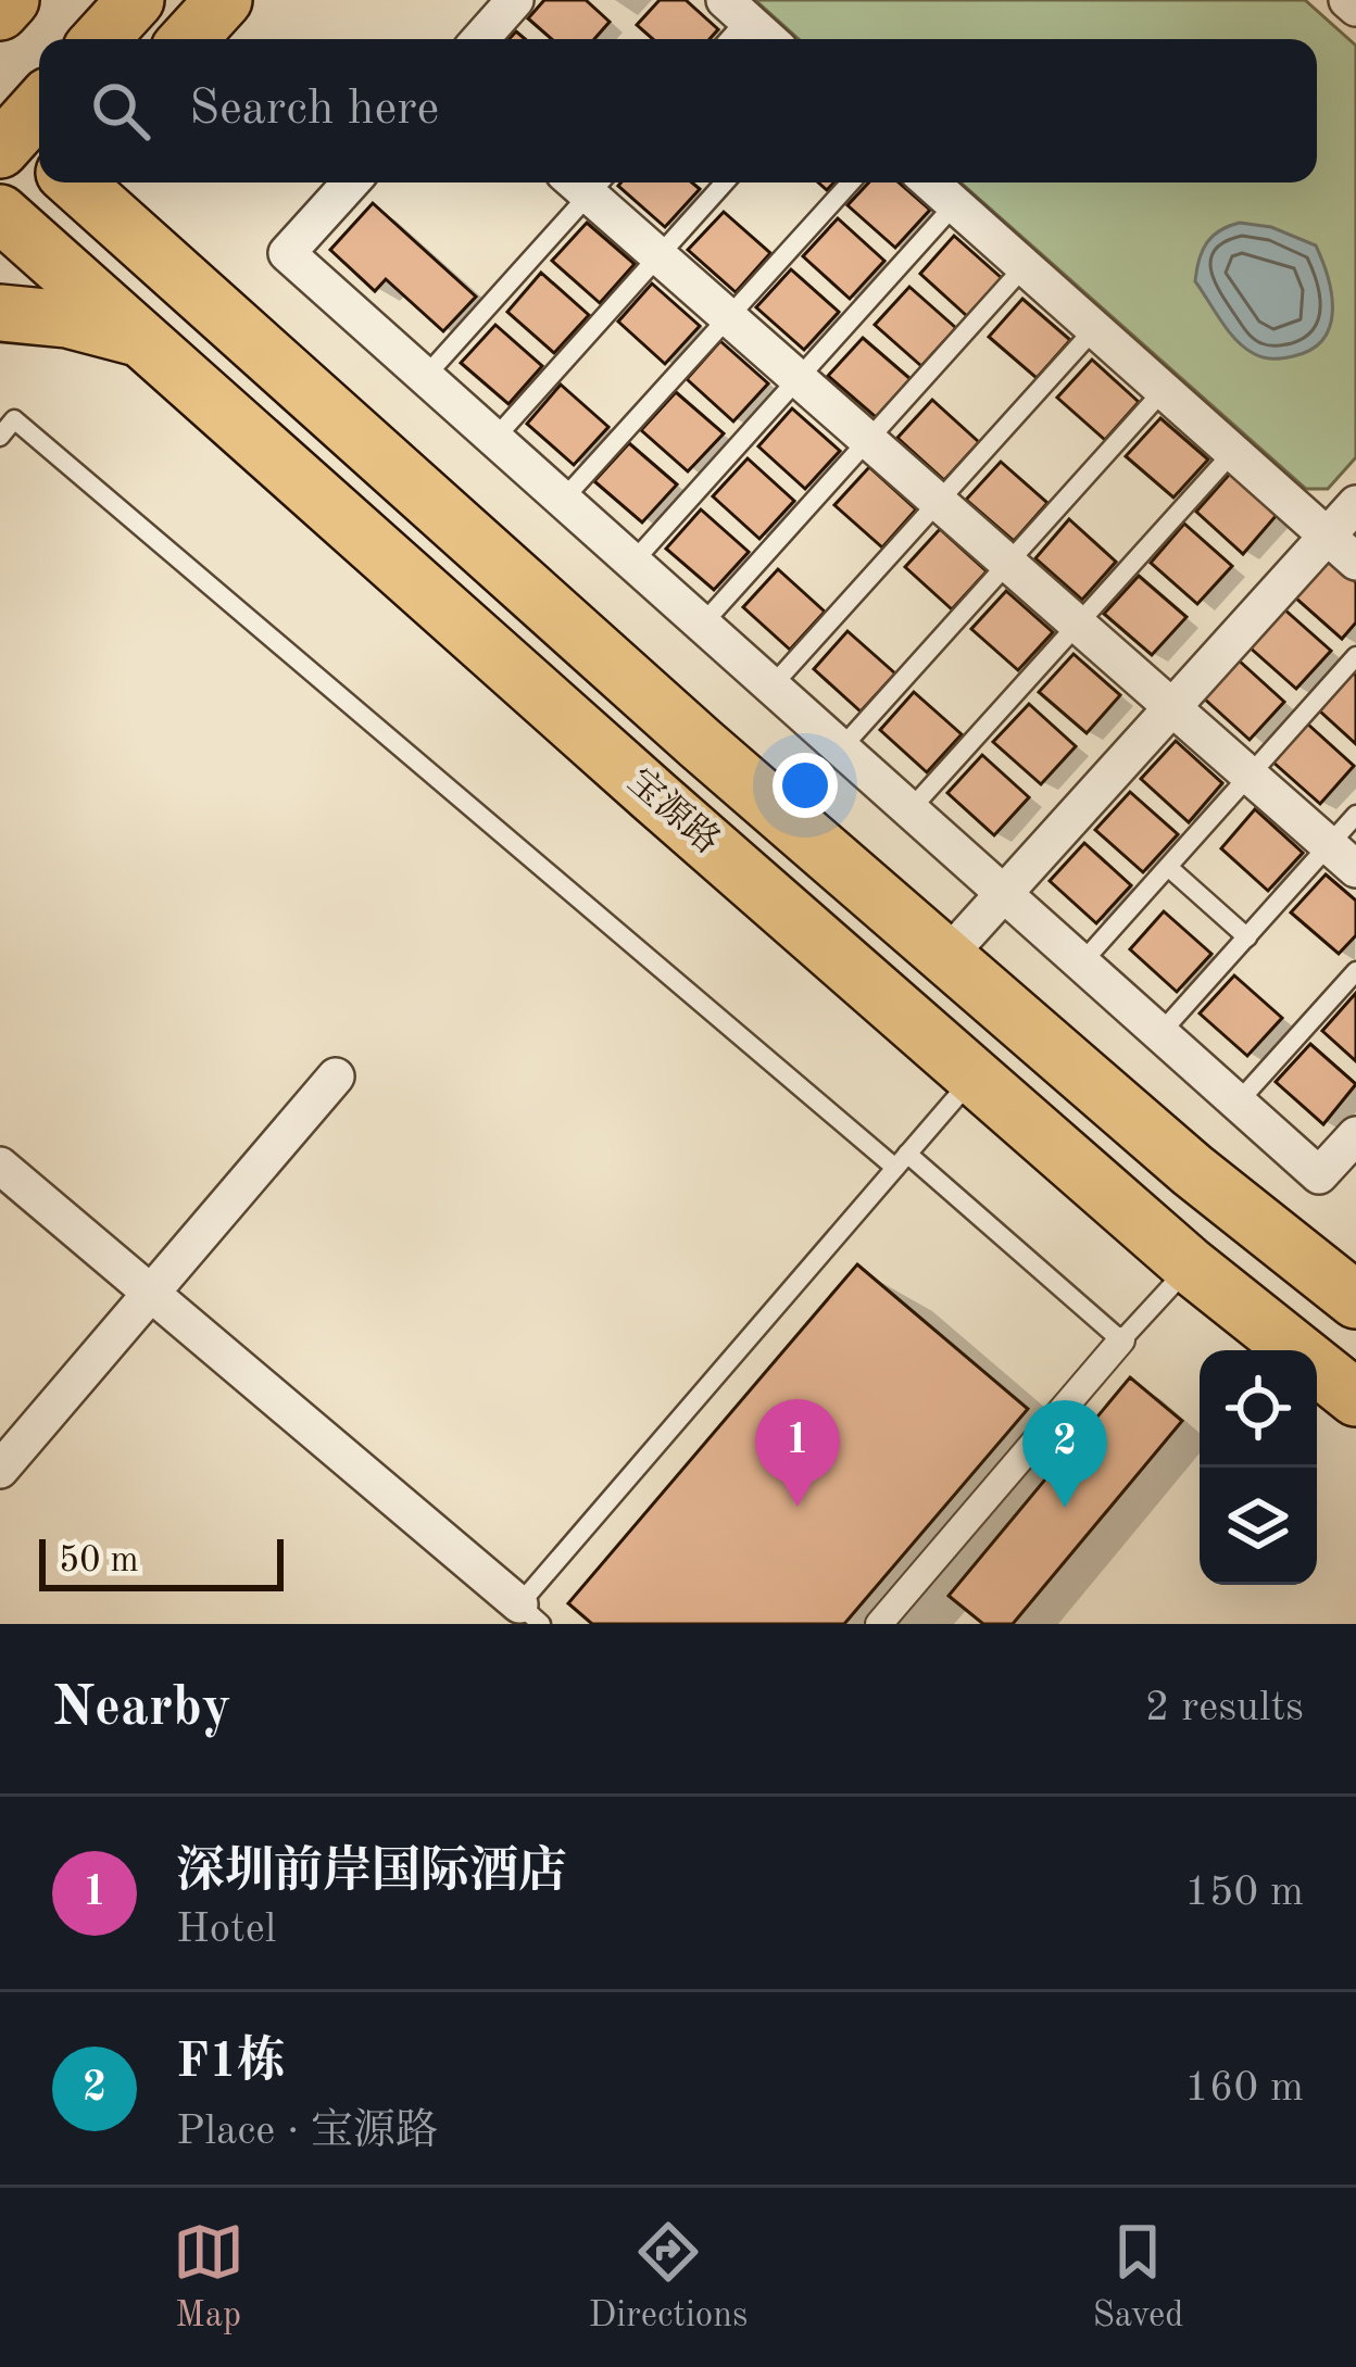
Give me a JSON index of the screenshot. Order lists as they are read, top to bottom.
{
  "streets": {
    "main road": ["宝源路"]
  },
  "scale_bar": "50 m",
  "page": {
    "search": "Search here",
    "pins": ["1", "2"],
    "scale": "50 m",
    "heading": ["Nearby", "2 results"],
    "list": [
      {
        "mark": "1",
        "name": "深圳前岸国际酒店",
        "note": "Hotel",
        "value": "150 m"
      },
      {
        "mark": "2",
        "name": "F1栋",
        "note": "Place · 宝源路",
        "value": "160 m"
      }
    ],
    "nav": ["Map", "Directions", "Saved"]
  }
}
